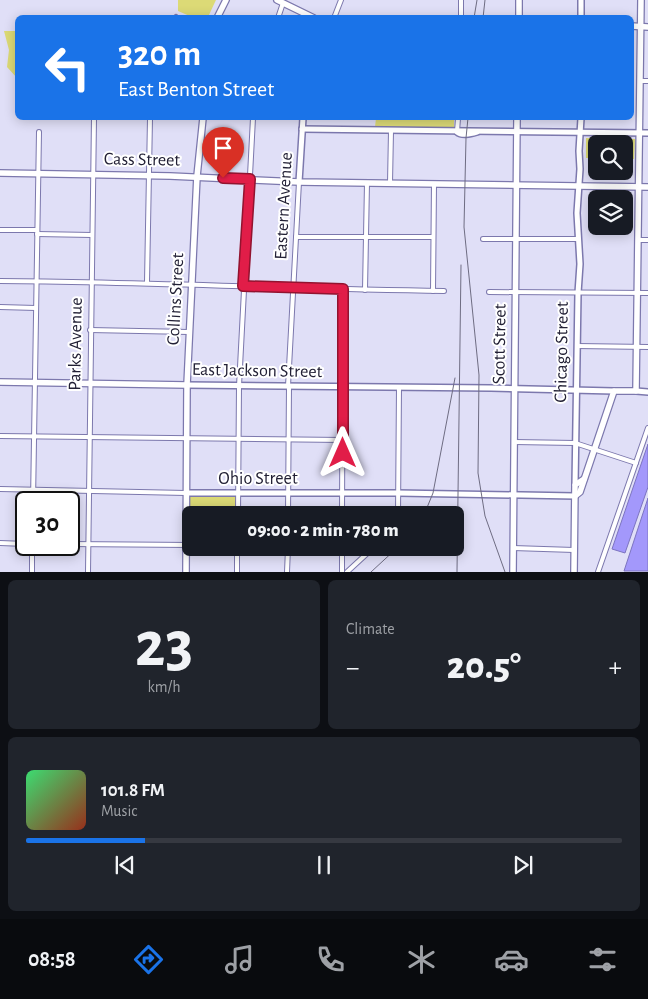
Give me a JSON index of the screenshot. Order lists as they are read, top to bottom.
{
  "streets": {
    "main road": [
      "Cass Street",
      "Collins Street",
      "Scott Street",
      "Chicago Street",
      "East Jackson Street"
    ],
    "street": ["Eastern Avenue", "Parks Avenue", "Ohio Street"]
  },
  "crossings": [
    ["Cass Street", "Eastern Avenue"],
    ["Cass Street", "Collins Street"],
    ["Cass Street", "Parks Avenue"],
    ["Cass Street", "Scott Street"],
    ["Cass Street", "Chicago Street"],
    ["Eastern Avenue", "East Jackson Street"],
    ["Eastern Avenue", "Ohio Street"],
    ["Collins Street", "East Jackson Street"],
    ["Collins Street", "Ohio Street"],
    ["Parks Avenue", "East Jackson Street"],
    ["Parks Avenue", "Ohio Street"],
    ["Scott Street", "East Jackson Street"],
    ["Scott Street", "Ohio Street"],
    ["Chicago Street", "East Jackson Street"],
    ["Chicago Street", "Ohio Street"]
  ],
  "page": {
    "turn": ["320 m", "East Benton Street"],
    "limit": "30",
    "trip": "09:00 · 2 min · 780 m",
    "tile": [
      ["23", "km/h"],
      "Climate"
    ],
    "heat": ["−", "20.5°", "+"],
    "song": ["101.8 FM", "Music"],
    "tabs": "08:58"
  }
}
